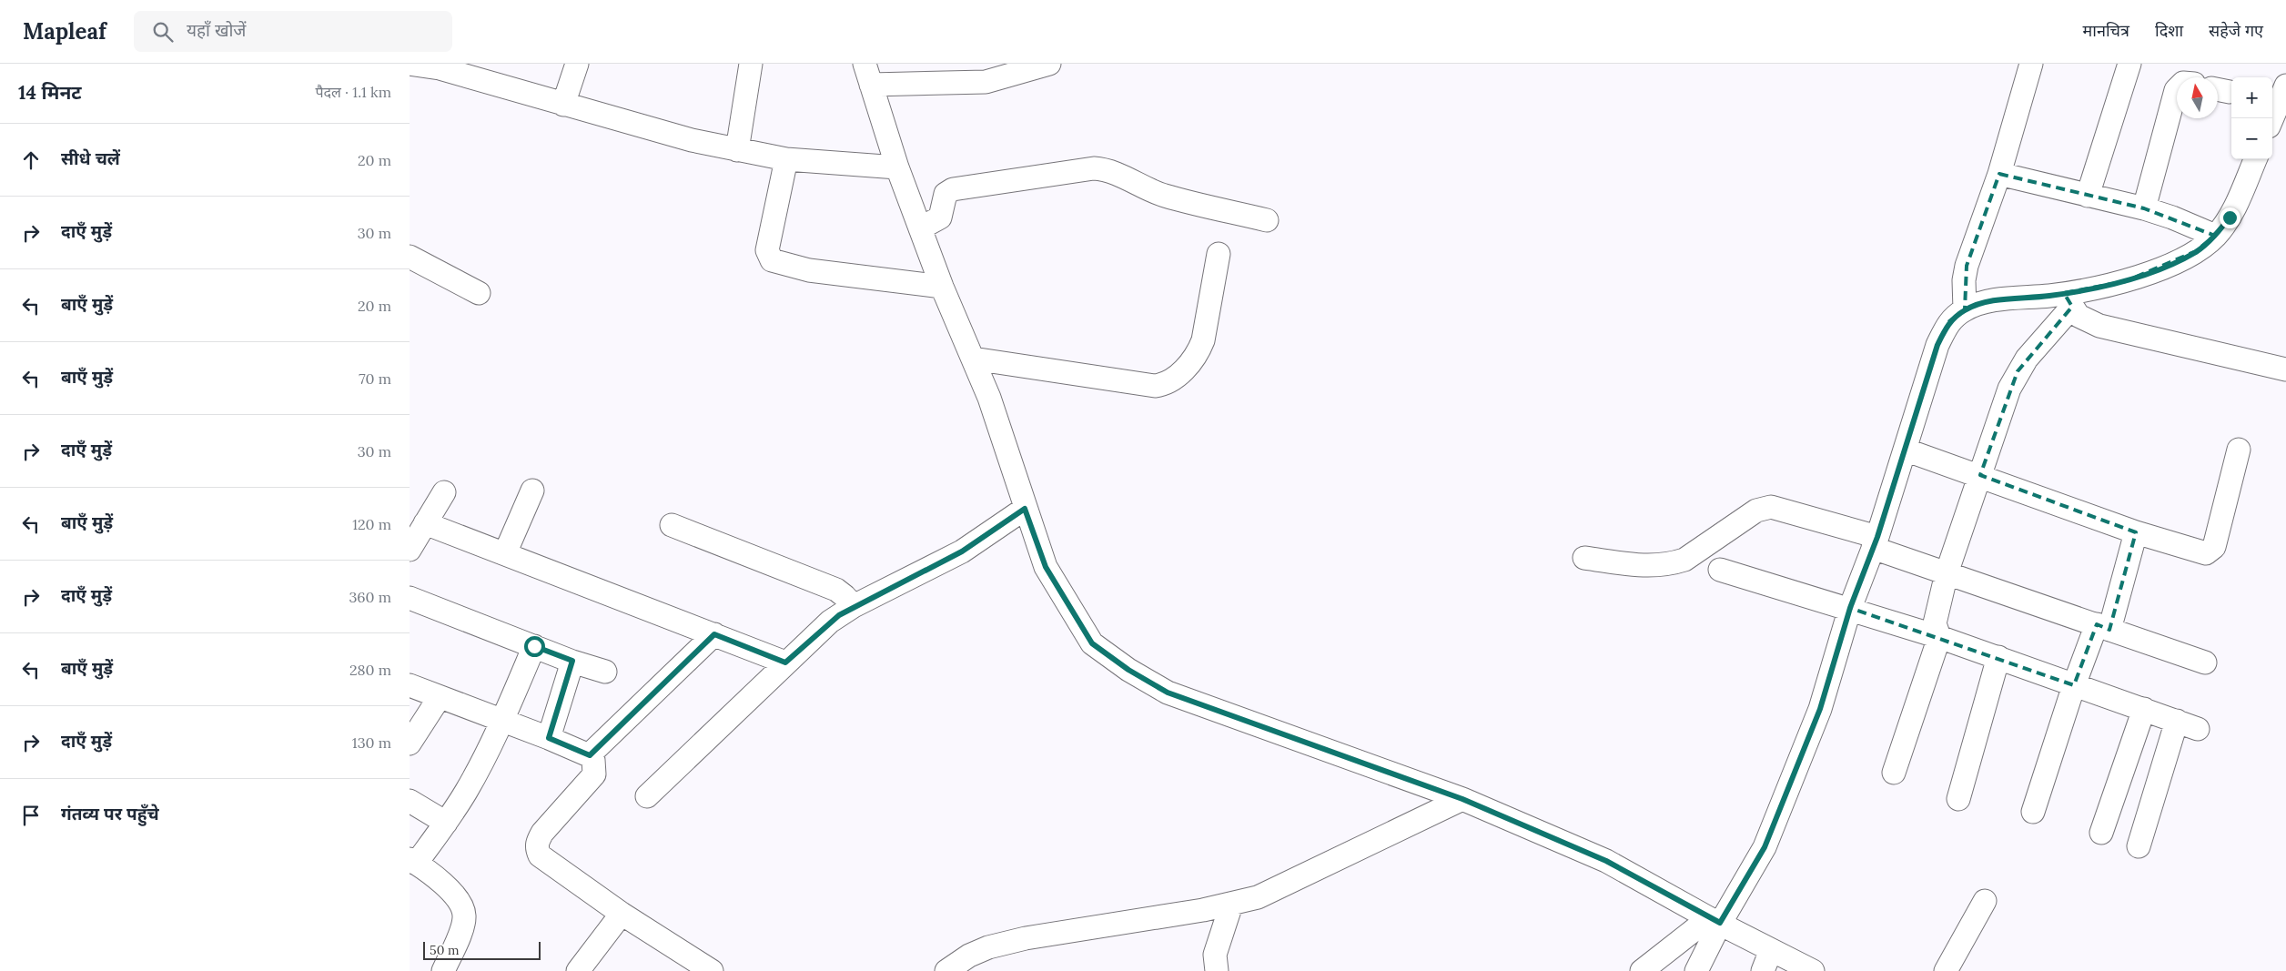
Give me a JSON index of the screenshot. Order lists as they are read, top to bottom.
{
  "scale_bar": "50 m",
  "north": "top",
  "page": {
    "header": "Mapleaf",
    "search": "यहाँ खोजें",
    "nav": ["मानचित्र", "दिशा", "सहेजे गए"],
    "heading": ["14 मिनट", "पैदल · 1.1 km"],
    "map_buttons": ["+", "−"],
    "list": [
      ["सीधे चलें", "20 m"],
      ["दाएँ मुड़ें", "30 m"],
      ["बाएँ मुड़ें", "20 m"],
      ["बाएँ मुड़ें", "70 m"],
      ["दाएँ मुड़ें", "30 m"],
      ["बाएँ मुड़ें", "120 m"],
      ["दाएँ मुड़ें", "360 m"],
      ["बाएँ मुड़ें", "280 m"],
      ["दाएँ मुड़ें", "130 m"],
      "गंतव्य पर पहुँचे"
    ],
    "scale": "50 m"
  }
}
